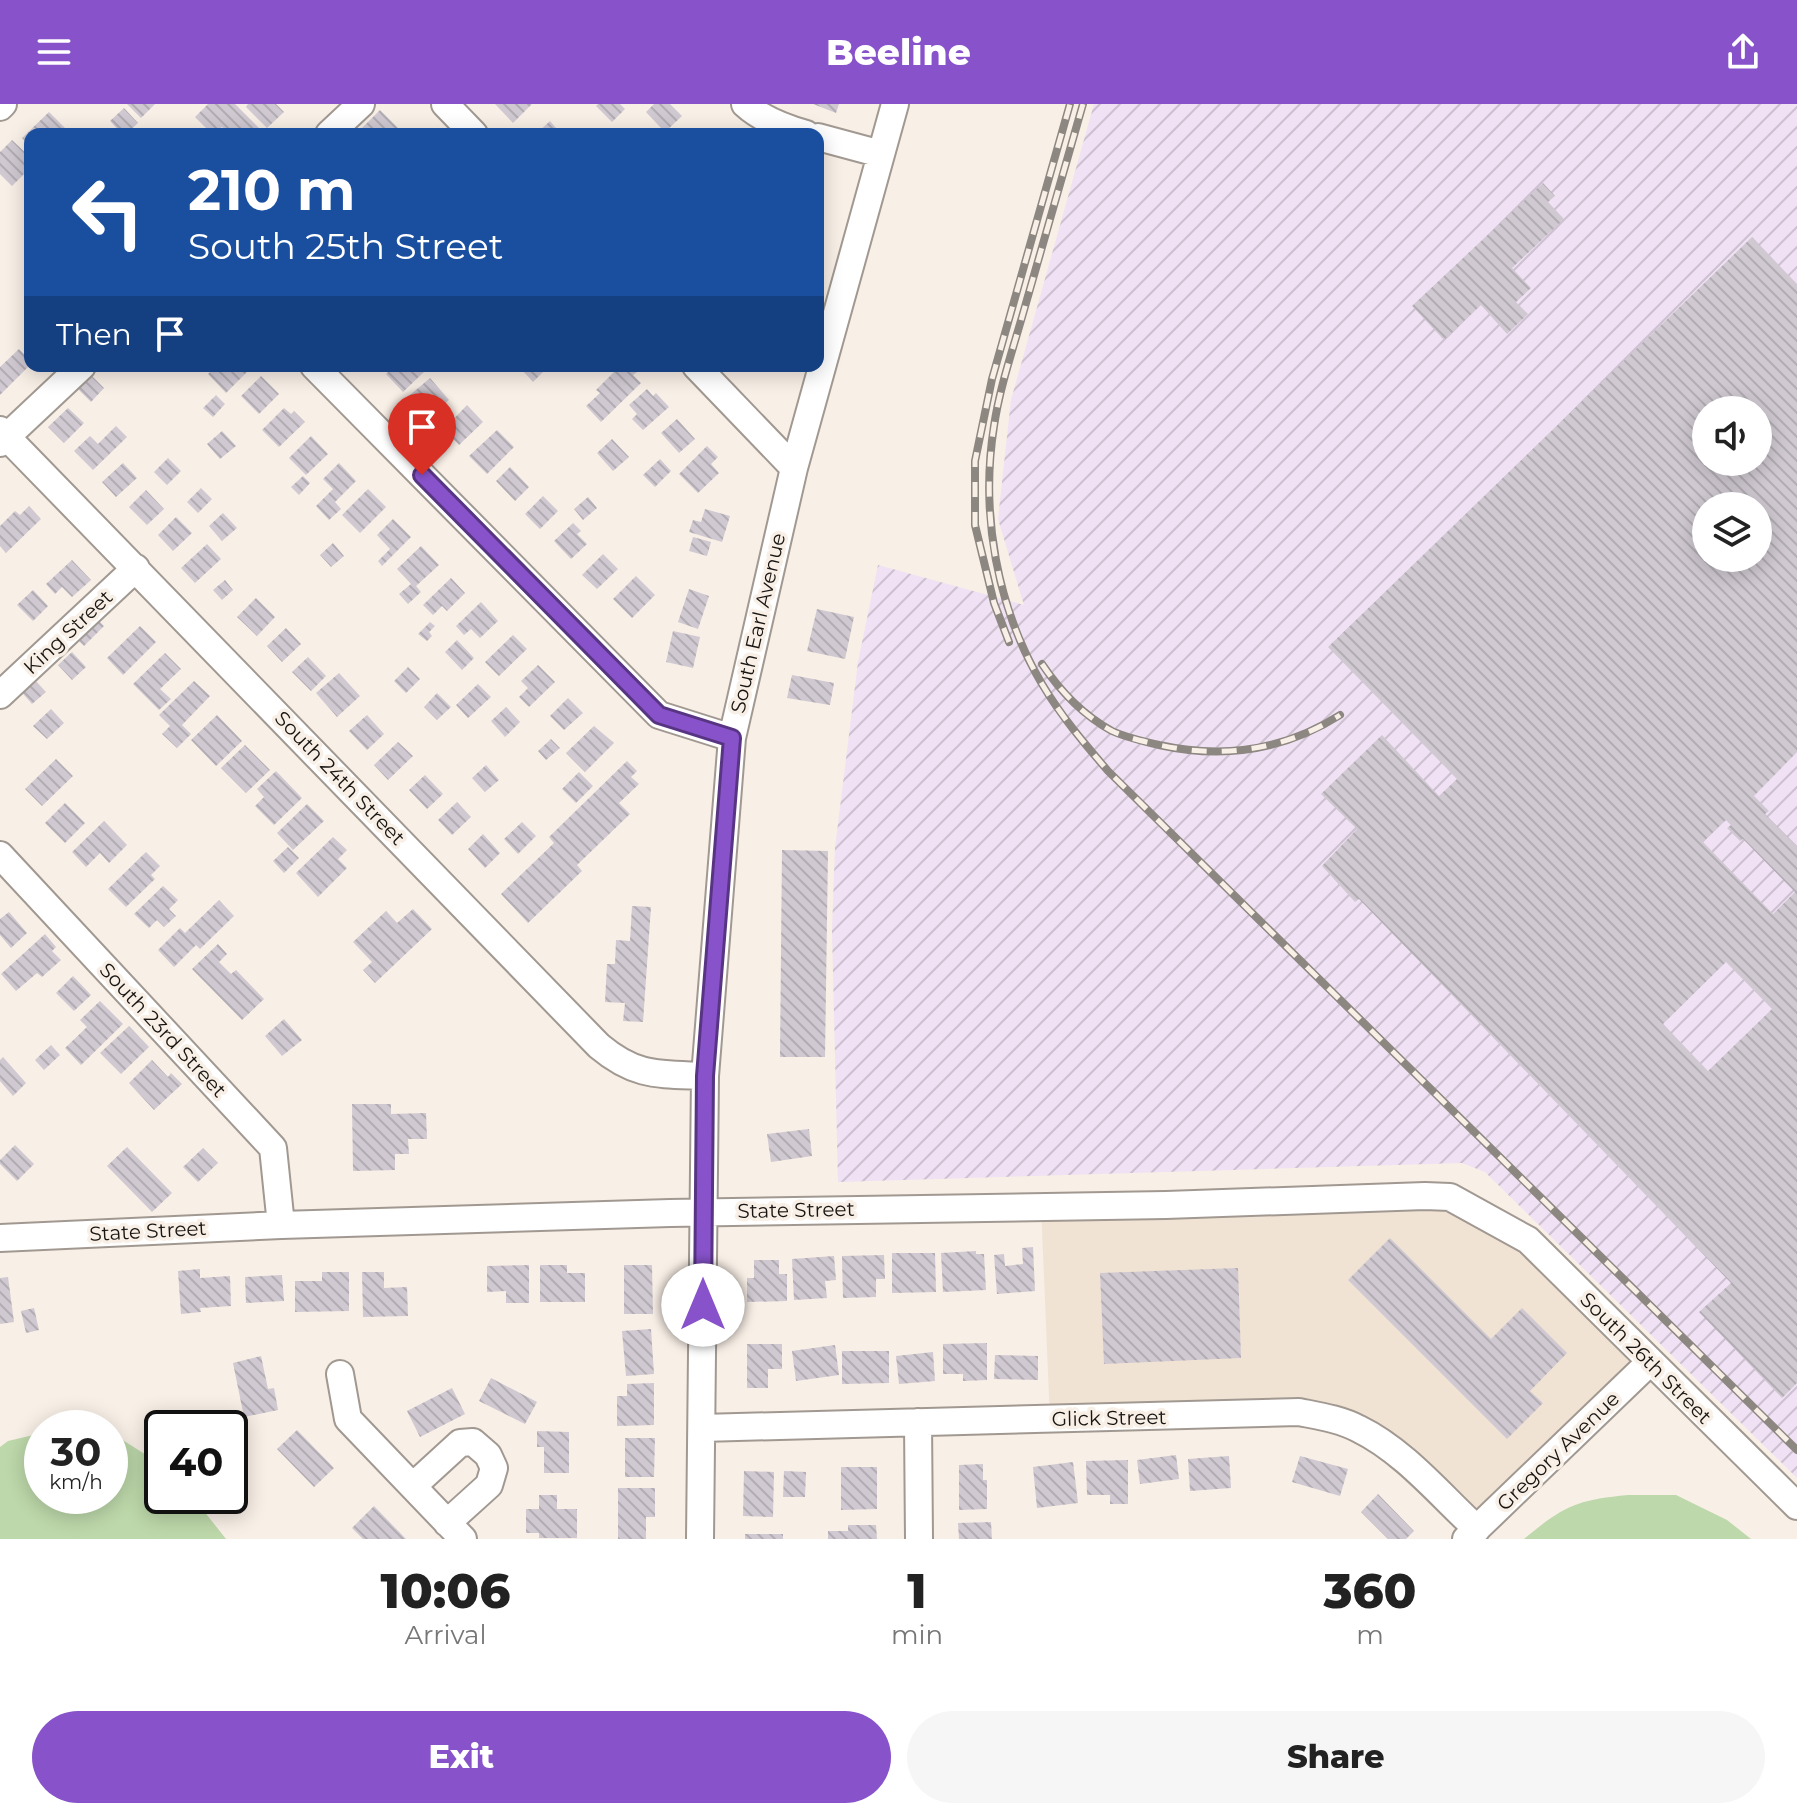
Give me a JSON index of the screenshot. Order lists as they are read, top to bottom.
{
  "streets": {
    "street": [
      "South Earl Avenue",
      "King Street",
      "South 24th Street",
      "South 23rd Street",
      "State Street",
      "South 26th Street",
      "Glick Street",
      "Gregory Avenue"
    ]
  },
  "crossings": [
    ["South Earl Avenue", "South 24th Street"],
    ["South Earl Avenue", "State Street"],
    ["South Earl Avenue", "Glick Street"],
    ["King Street", "South 24th Street"],
    ["South 23rd Street", "State Street"],
    ["State Street", "South 26th Street"],
    ["South 26th Street", "Gregory Avenue"],
    ["Glick Street", "Gregory Avenue"]
  ],
  "page": {
    "header": "Beeline",
    "turn": ["210 m", "South 25th Street"],
    "then": "Then",
    "speed": "30 km/h",
    "limit": "40",
    "eta": [
      "10:06",
      "Arrival",
      "1",
      "min",
      "360",
      "m"
    ],
    "buttons": ["Exit", "Share"]
  }
}
